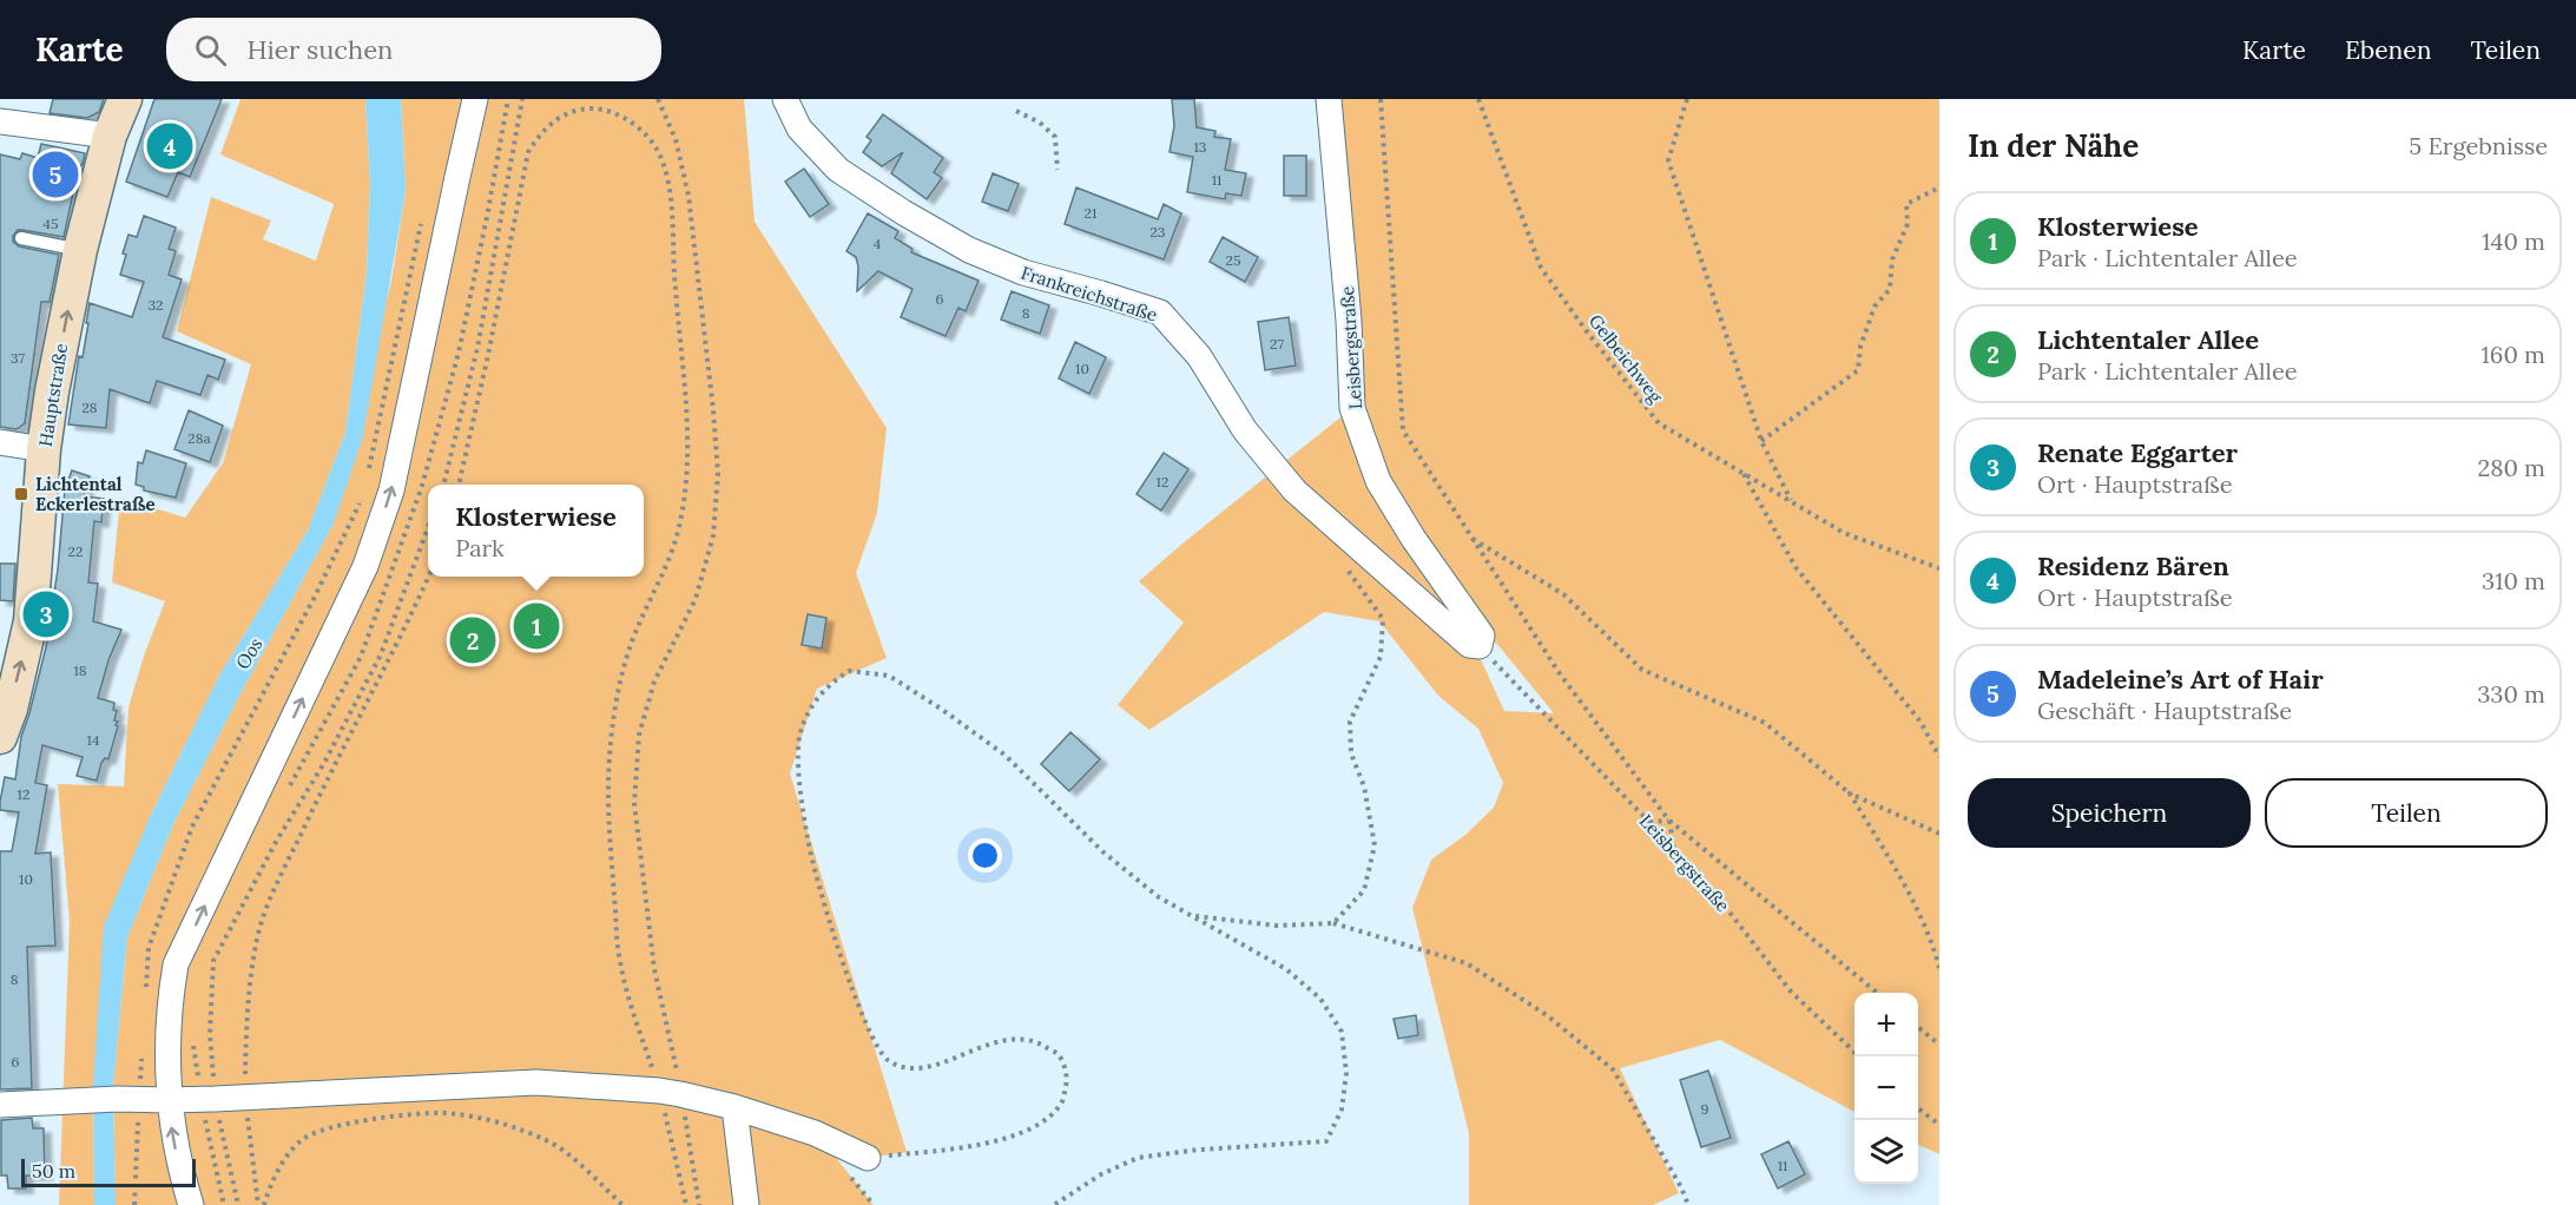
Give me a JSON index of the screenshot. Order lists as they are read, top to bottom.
{
  "streets": {
    "main road": ["Hauptstraße"],
    "street": ["Frankreichstraße", "Leisbergstraße"],
    "path": ["Gelbeichweg"]
  },
  "crossings": [
    ["Frankreichstraße", "Leisbergstraße"]
  ],
  "one_way": ["Hauptstraße"],
  "water": ["Oos"],
  "places": {
    "transit": ["Lichtental Eckerlestraße"]
  },
  "house_numbers": [
    "13",
    "11",
    "21",
    "45",
    "23",
    "4",
    "25",
    "6",
    "32",
    "8",
    "27",
    "37",
    "10",
    "28",
    "28a",
    "12",
    "22",
    "18",
    "14",
    "12",
    "10",
    "8",
    "6",
    "9",
    "11"
  ],
  "scale_bar": "50 m",
  "page": {
    "header": "Karte",
    "search": "Hier suchen",
    "nav": ["Karte", "Ebenen", "Teilen"],
    "heading": ["In der Nähe", "5 Ergebnisse"],
    "pins": [
      "4",
      "5",
      "3",
      "1",
      "2"
    ],
    "list": [
      {
        "mark": "1",
        "name": "Klosterwiese",
        "note": "Park · Lichtentaler Allee",
        "value": "140 m"
      },
      {
        "mark": "2",
        "name": "Lichtentaler Allee",
        "note": "Park · Lichtentaler Allee",
        "value": "160 m"
      },
      {
        "mark": "3",
        "name": "Renate Eggarter",
        "note": "Ort · Hauptstraße",
        "value": "280 m"
      },
      {
        "mark": "4",
        "name": "Residenz Bären",
        "note": "Ort · Hauptstraße",
        "value": "310 m"
      },
      {
        "mark": "5",
        "name": "Madeleine’s Art of Hair",
        "note": "Geschäft · Hauptstraße",
        "value": "330 m"
      }
    ],
    "popup": ["Klosterwiese", "Park"],
    "buttons": ["Speichern", "Teilen"],
    "map_buttons": ["+", "−"],
    "scale": "50 m"
  }
}
